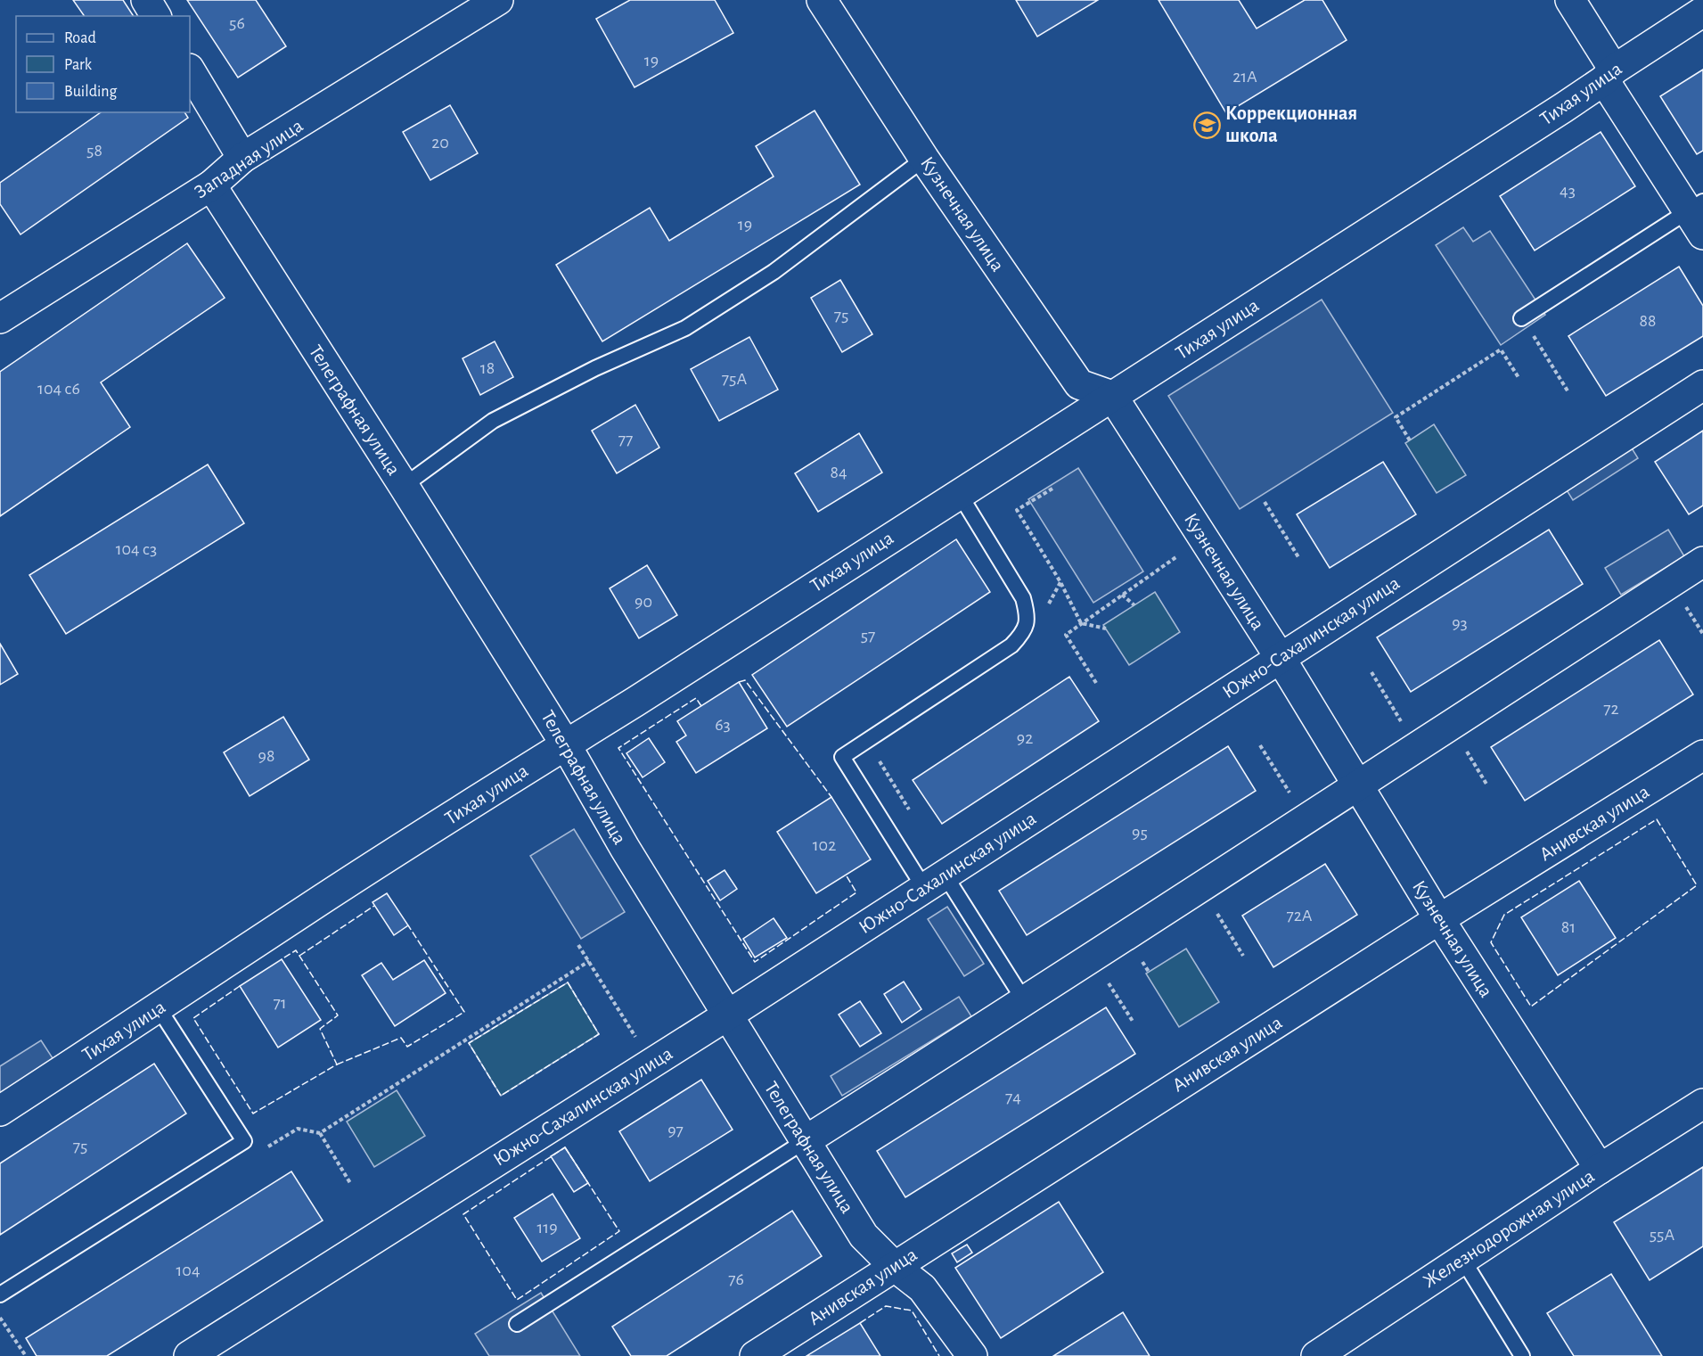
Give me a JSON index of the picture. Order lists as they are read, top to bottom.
{
  "streets": {
    "street": [
      "Тихая улица",
      "Западная улица",
      "Кузнечная улица",
      "Телеграфная улица",
      "Южно-Сахалинская улица",
      "Анивская улица",
      "Железнодорожная улица"
    ]
  },
  "crossings": [
    ["Тихая улица", "Кузнечная улица"],
    ["Тихая улица", "Телеграфная улица"],
    ["Западная улица", "Телеграфная улица"],
    ["Кузнечная улица", "Южно-Сахалинская улица"],
    ["Кузнечная улица", "Анивская улица"],
    ["Кузнечная улица", "Железнодорожная улица"],
    ["Телеграфная улица", "Южно-Сахалинская улица"],
    ["Телеграфная улица", "Анивская улица"]
  ],
  "places": {
    "school or university": ["Коррекционная школа"]
  },
  "house_numbers": [
    "56",
    "19",
    "21А",
    "20",
    "58",
    "43",
    "19",
    "75",
    "88",
    "18",
    "75А",
    "104 с6",
    "77",
    "84",
    "104 с3",
    "90",
    "93",
    "57",
    "72",
    "63",
    "92",
    "98",
    "95",
    "102",
    "72А",
    "81",
    "71",
    "74",
    "97",
    "75",
    "119",
    "55А",
    "104",
    "76"
  ],
  "legend": ["Road", "Park", "Building"]
}
